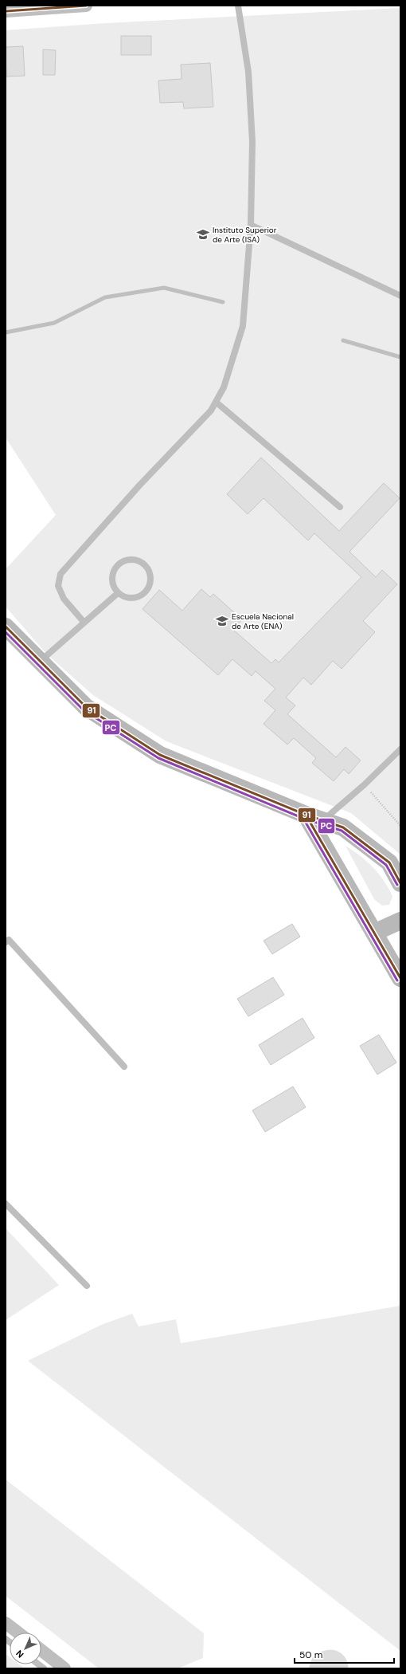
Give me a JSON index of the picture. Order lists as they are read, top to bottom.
{
  "places": {
    "school or university": ["Instituto Superior de Arte (ISA)", "Escuela Nacional de Arte (ENA)"]
  },
  "lines": ["transit line 91", "transit line PC"],
  "scale_bar": "50 m",
  "north": "bottom left"
}
